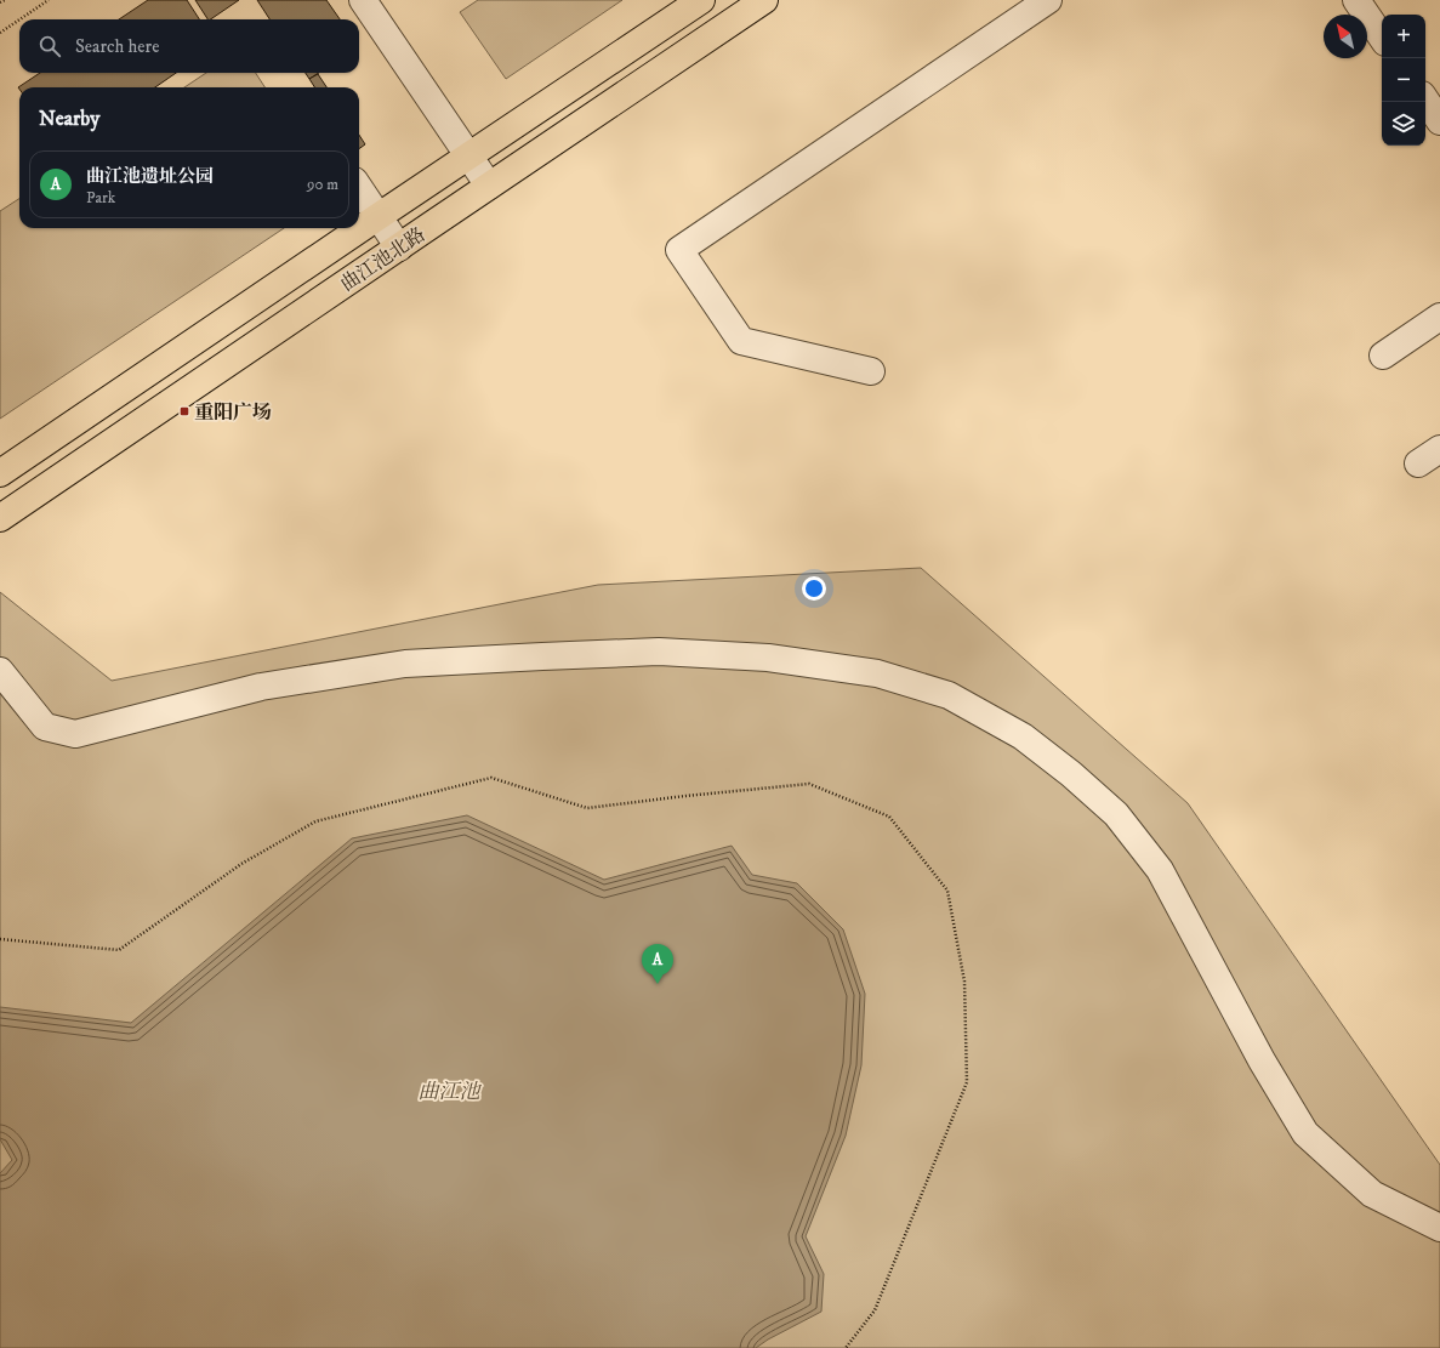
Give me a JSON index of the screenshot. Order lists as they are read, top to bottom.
{
  "streets": {
    "main road": ["曲江池北路"]
  },
  "water": ["曲江池"],
  "places": {
    "transit": ["重阳广场"]
  },
  "north": "top left",
  "page": {
    "map_buttons": ["+", "−"],
    "search": "Search here",
    "heading": "Nearby",
    "list": [
      {
        "mark": "A",
        "name": "曲江池遗址公园",
        "note": "Park",
        "value": "90 m"
      }
    ],
    "pins": "A"
  }
}
